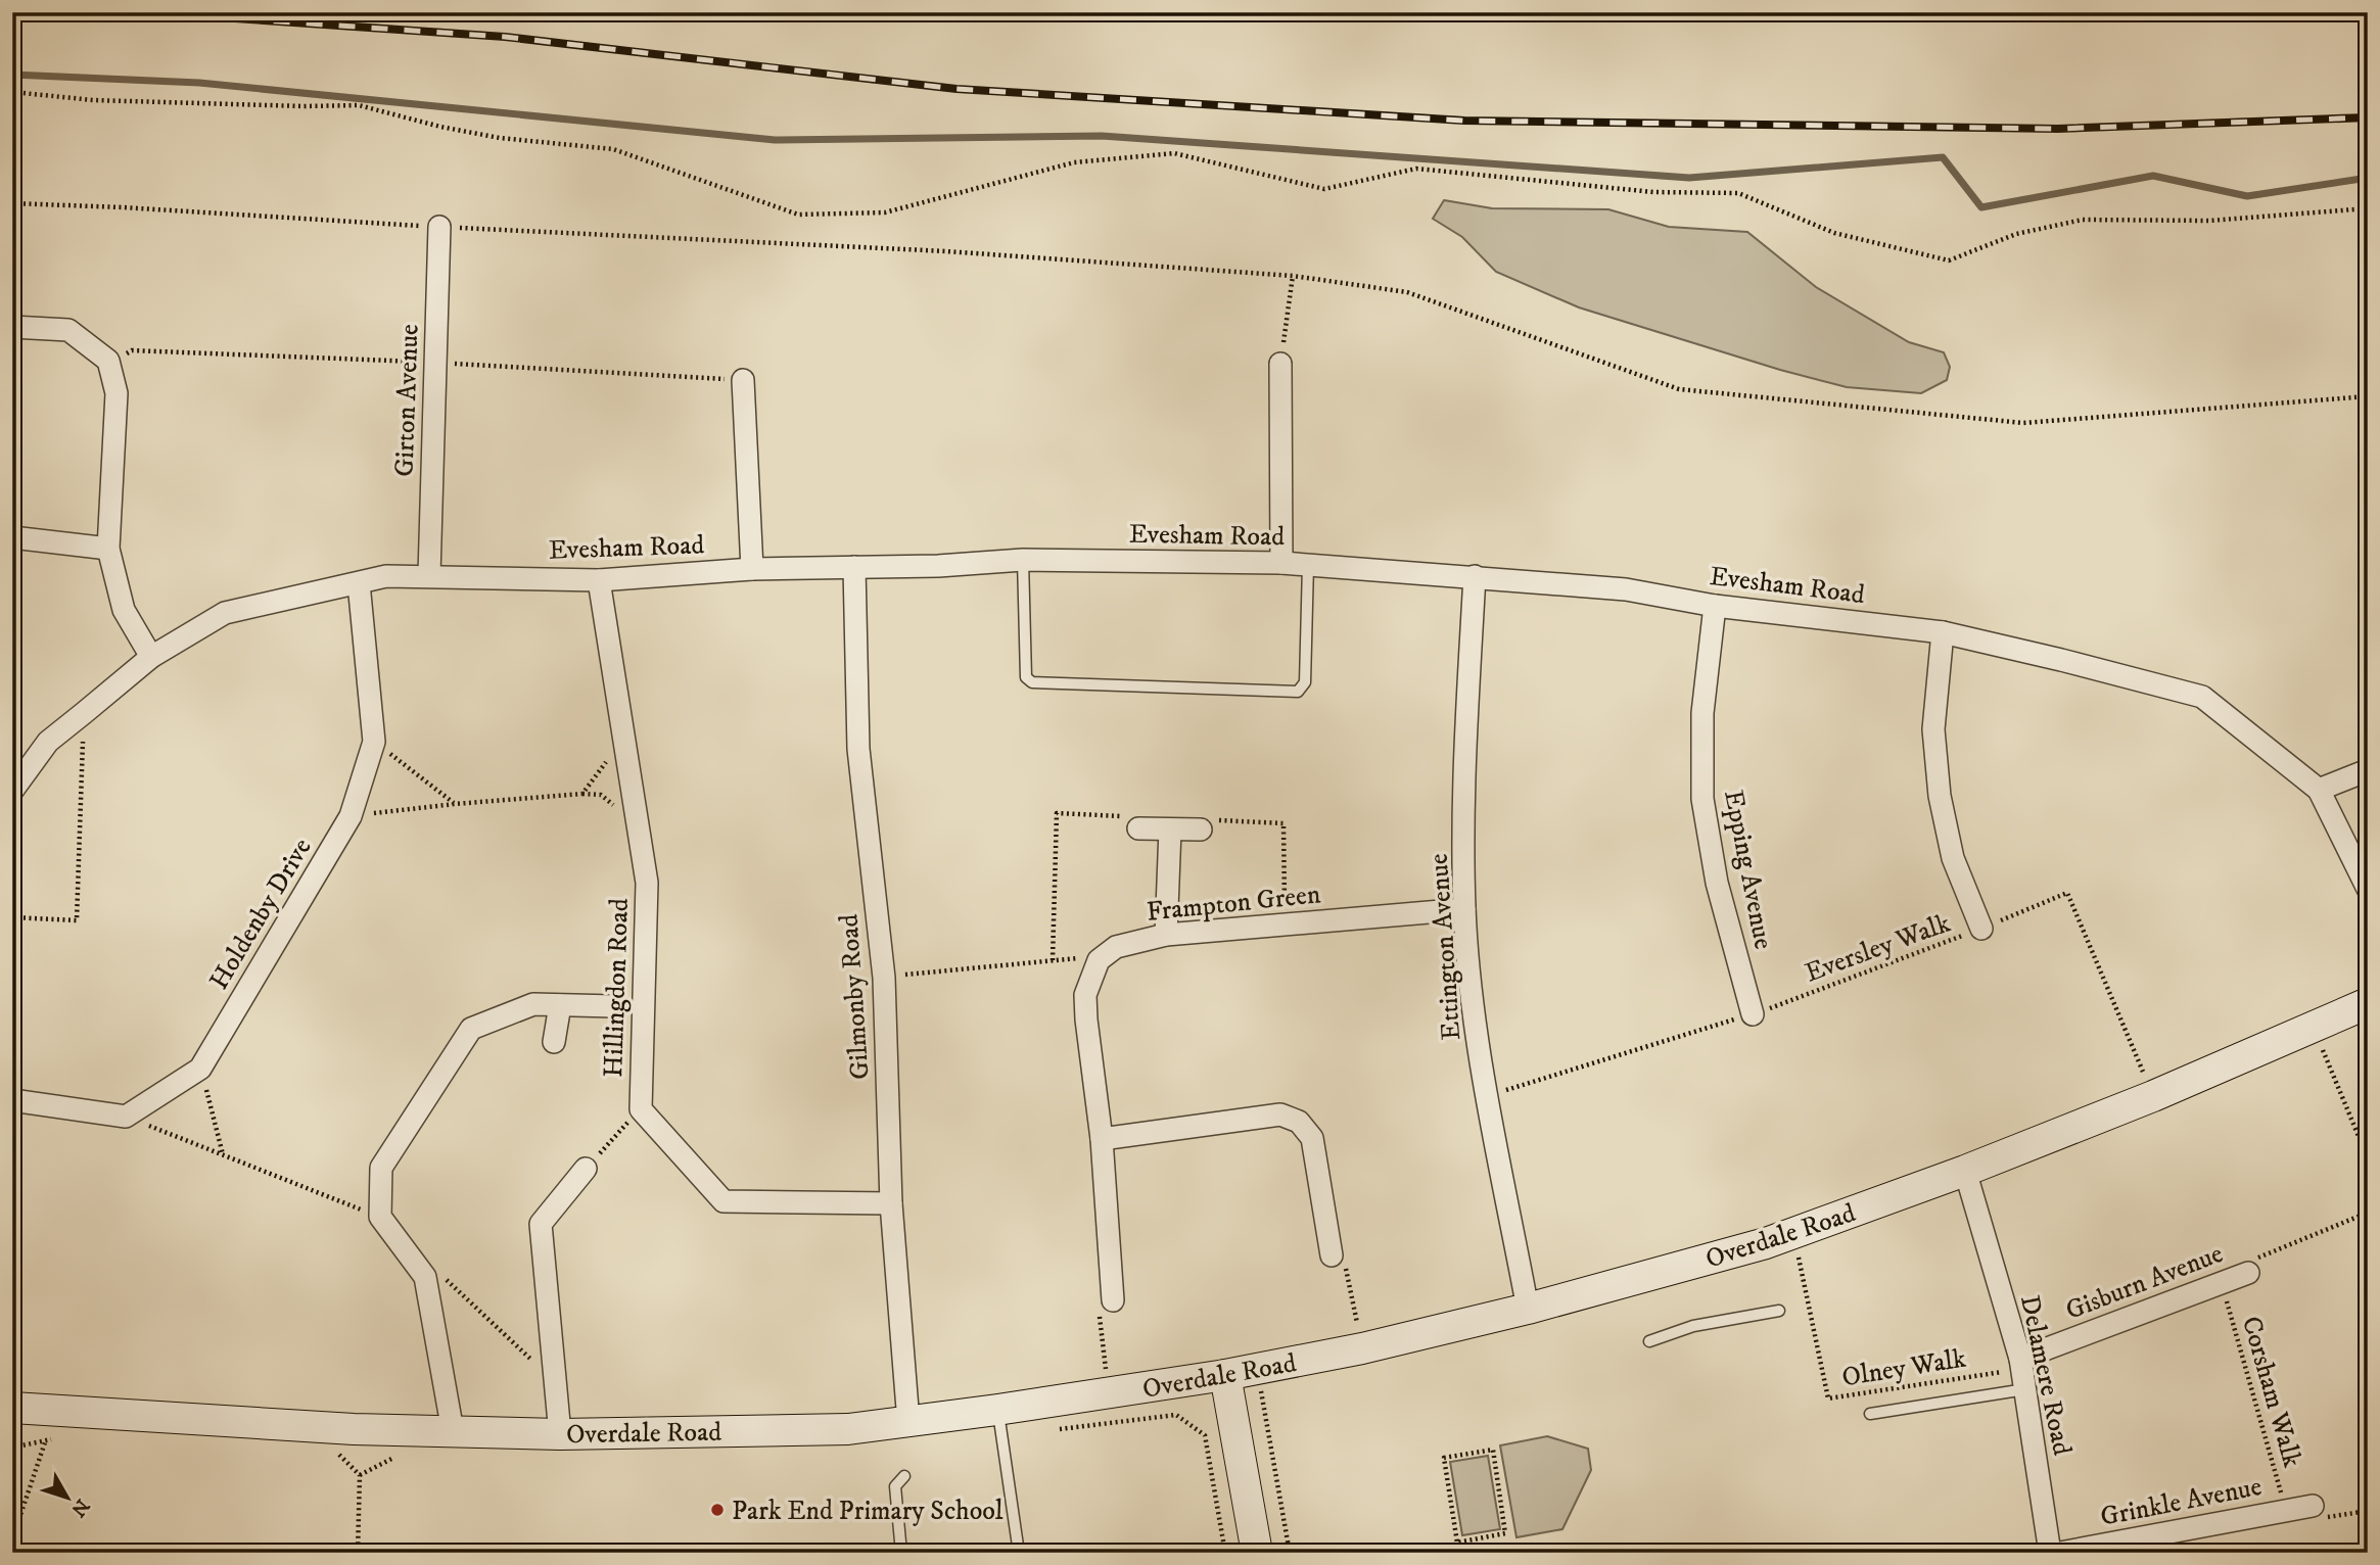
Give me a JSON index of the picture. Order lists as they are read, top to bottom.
{
  "streets": {
    "street": [
      "Girton Avenue",
      "Evesham Road",
      "Epping Avenue",
      "Frampton Green",
      "Holdenby Drive",
      "Ettington Avenue",
      "Hillingdon Road",
      "Gilmonby Road",
      "Overdale Road",
      "Gisburn Avenue",
      "Delamere Road",
      "Grinkle Avenue"
    ],
    "path": ["Eversley Walk", "Olney Walk", "Corsham Walk"]
  },
  "crossings": [
    ["Girton Avenue", "Evesham Road"],
    ["Evesham Road", "Epping Avenue"],
    ["Evesham Road", "Holdenby Drive"],
    ["Evesham Road", "Ettington Avenue"],
    ["Evesham Road", "Hillingdon Road"],
    ["Evesham Road", "Gilmonby Road"],
    ["Epping Avenue", "Eversley Walk"],
    ["Frampton Green", "Ettington Avenue"],
    ["Ettington Avenue", "Eversley Walk"],
    ["Ettington Avenue", "Overdale Road"],
    ["Eversley Walk", "Overdale Road"],
    ["Hillingdon Road", "Gilmonby Road"],
    ["Gilmonby Road", "Overdale Road"],
    ["Overdale Road", "Olney Walk"],
    ["Overdale Road", "Delamere Road"],
    ["Gisburn Avenue", "Olney Walk"],
    ["Gisburn Avenue", "Delamere Road"],
    ["Gisburn Avenue", "Corsham Walk"],
    ["Olney Walk", "Delamere Road"],
    ["Corsham Walk", "Grinkle Avenue"]
  ],
  "places": ["Park End Primary School"],
  "north": "bottom right"
}
